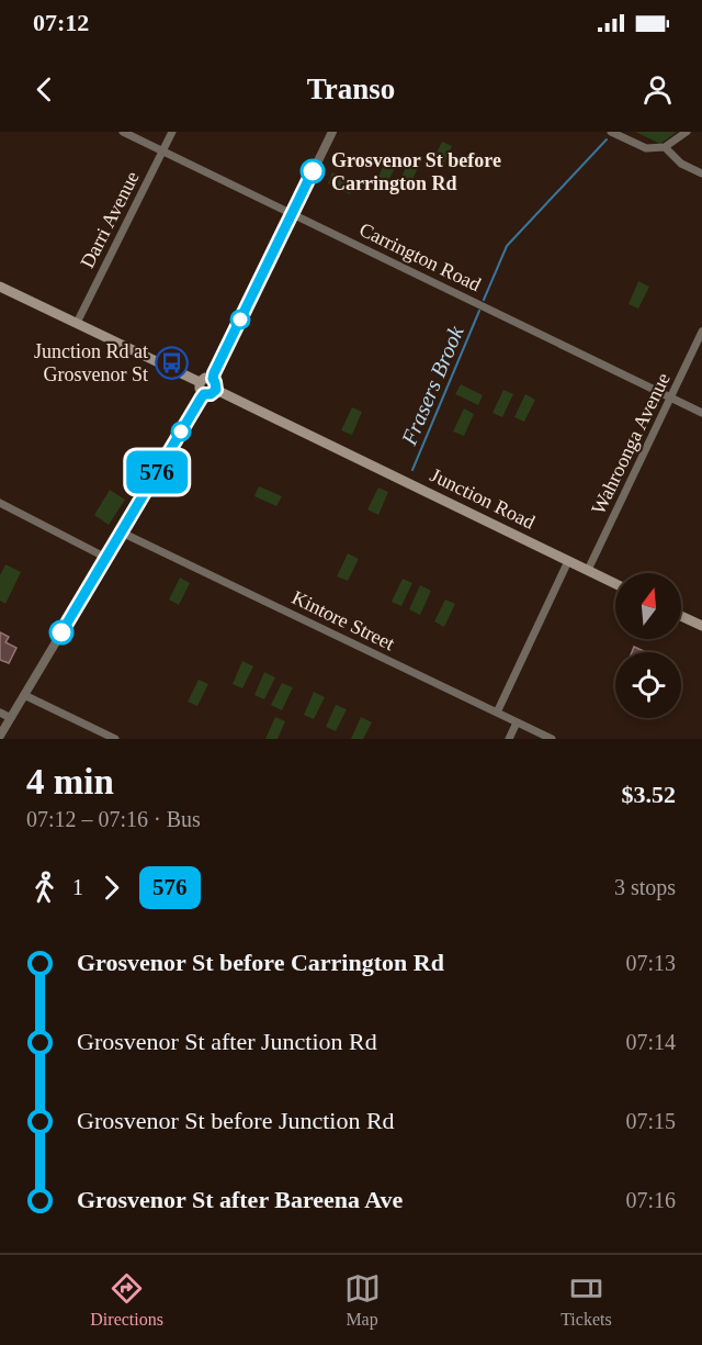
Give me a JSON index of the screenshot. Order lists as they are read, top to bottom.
{
  "streets": {
    "main road": ["Junction Road"],
    "street": [
      "Darri Avenue",
      "Carrington Road",
      "Wahroonga Avenue",
      "Kintore Street"
    ]
  },
  "crossings": [
    ["Darri Avenue", "Carrington Road"],
    ["Carrington Road", "Wahroonga Avenue"],
    ["Wahroonga Avenue", "Junction Road"]
  ],
  "water": ["Frasers Brook"],
  "places": {
    "other": ["Grosvenor St before Carrington Rd"],
    "bus stop": ["Junction Rd at Grosvenor St"]
  },
  "lines": ["bus line 576"],
  "north": "top",
  "page": {
    "status": "07:12",
    "header": "Transo",
    "on_map": "576",
    "heading": ["4 min", "07:12 – 07:16 · Bus", "$3.52"],
    "legs": ["1", "576", "3 stops"],
    "list": [
      {
        "name": "Grosvenor St before Carrington Rd",
        "value": "07:13"
      },
      {
        "name": "Grosvenor St after Junction Rd",
        "value": "07:14"
      },
      {
        "name": "Grosvenor St before Junction Rd",
        "value": "07:15"
      },
      {
        "name": "Grosvenor St after Bareena Ave",
        "value": "07:16"
      }
    ],
    "tabs": ["Directions", "Map", "Tickets"]
  }
}
